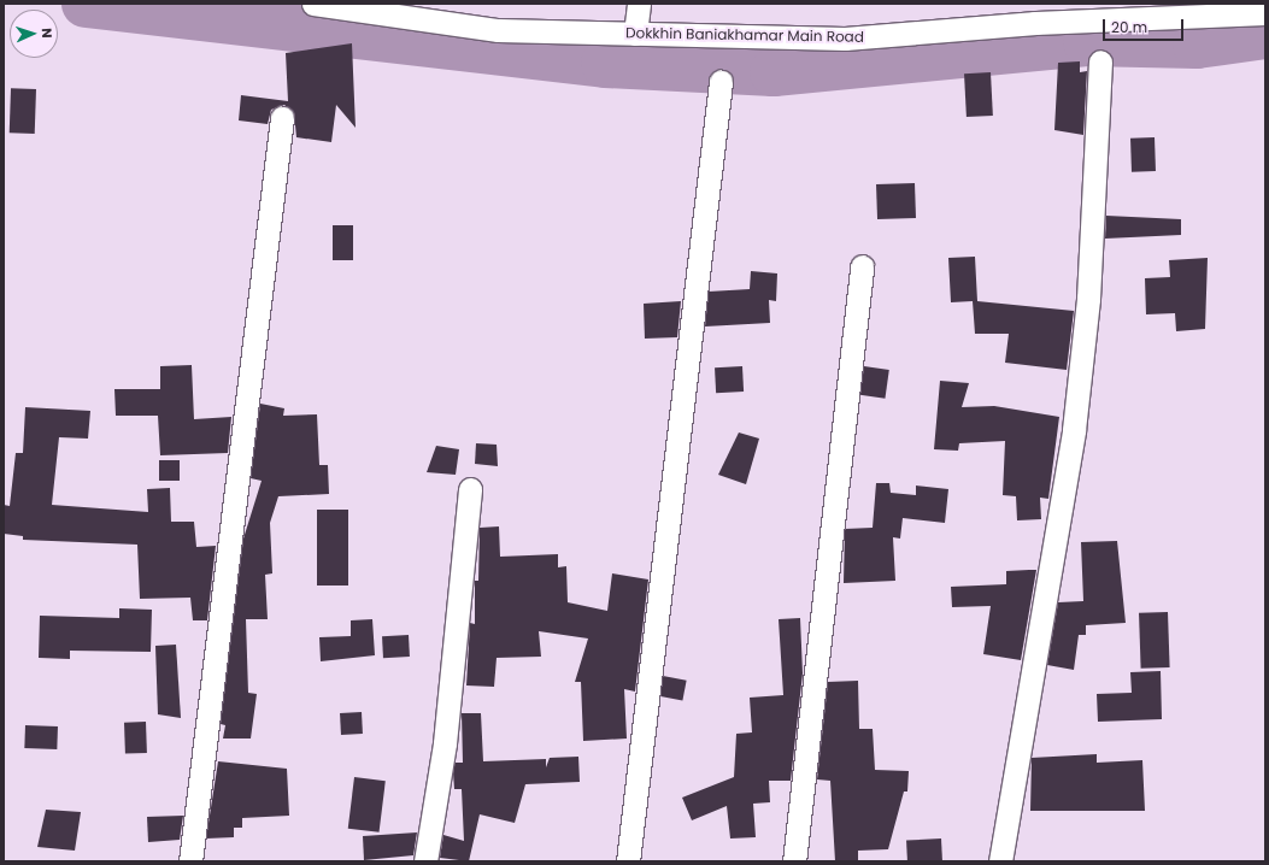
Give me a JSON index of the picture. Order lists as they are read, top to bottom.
{
  "streets": {
    "street": ["Dokkhin Baniakhamar Main Road"]
  },
  "scale_bar": "20 m",
  "north": "right"
}
